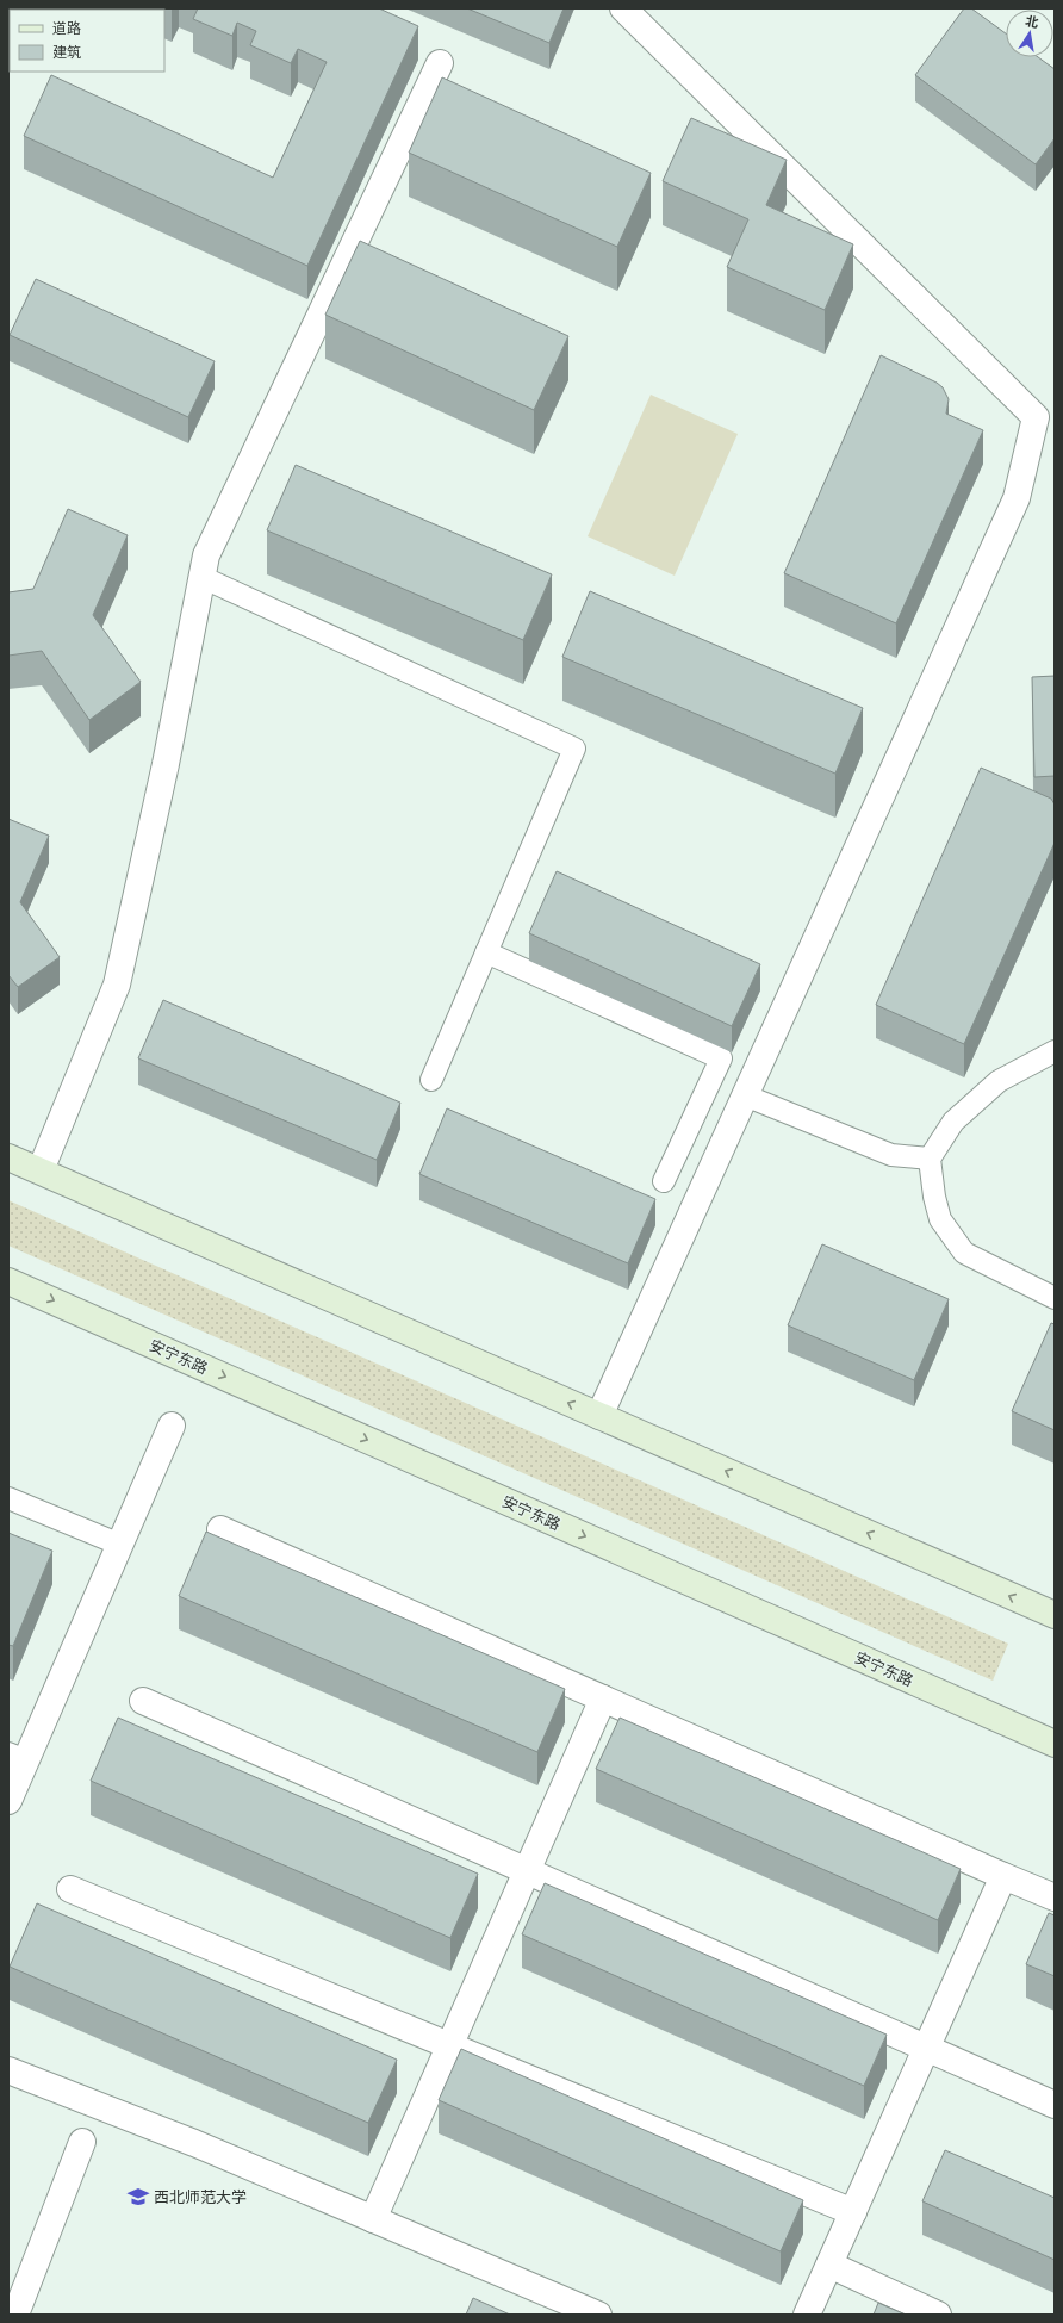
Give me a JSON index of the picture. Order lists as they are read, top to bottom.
{
  "streets": {
    "main road": ["安宁东路"]
  },
  "places": {
    "school or university": ["西北师范大学"]
  },
  "legend": ["道路", "建筑"],
  "north": "top"
}
